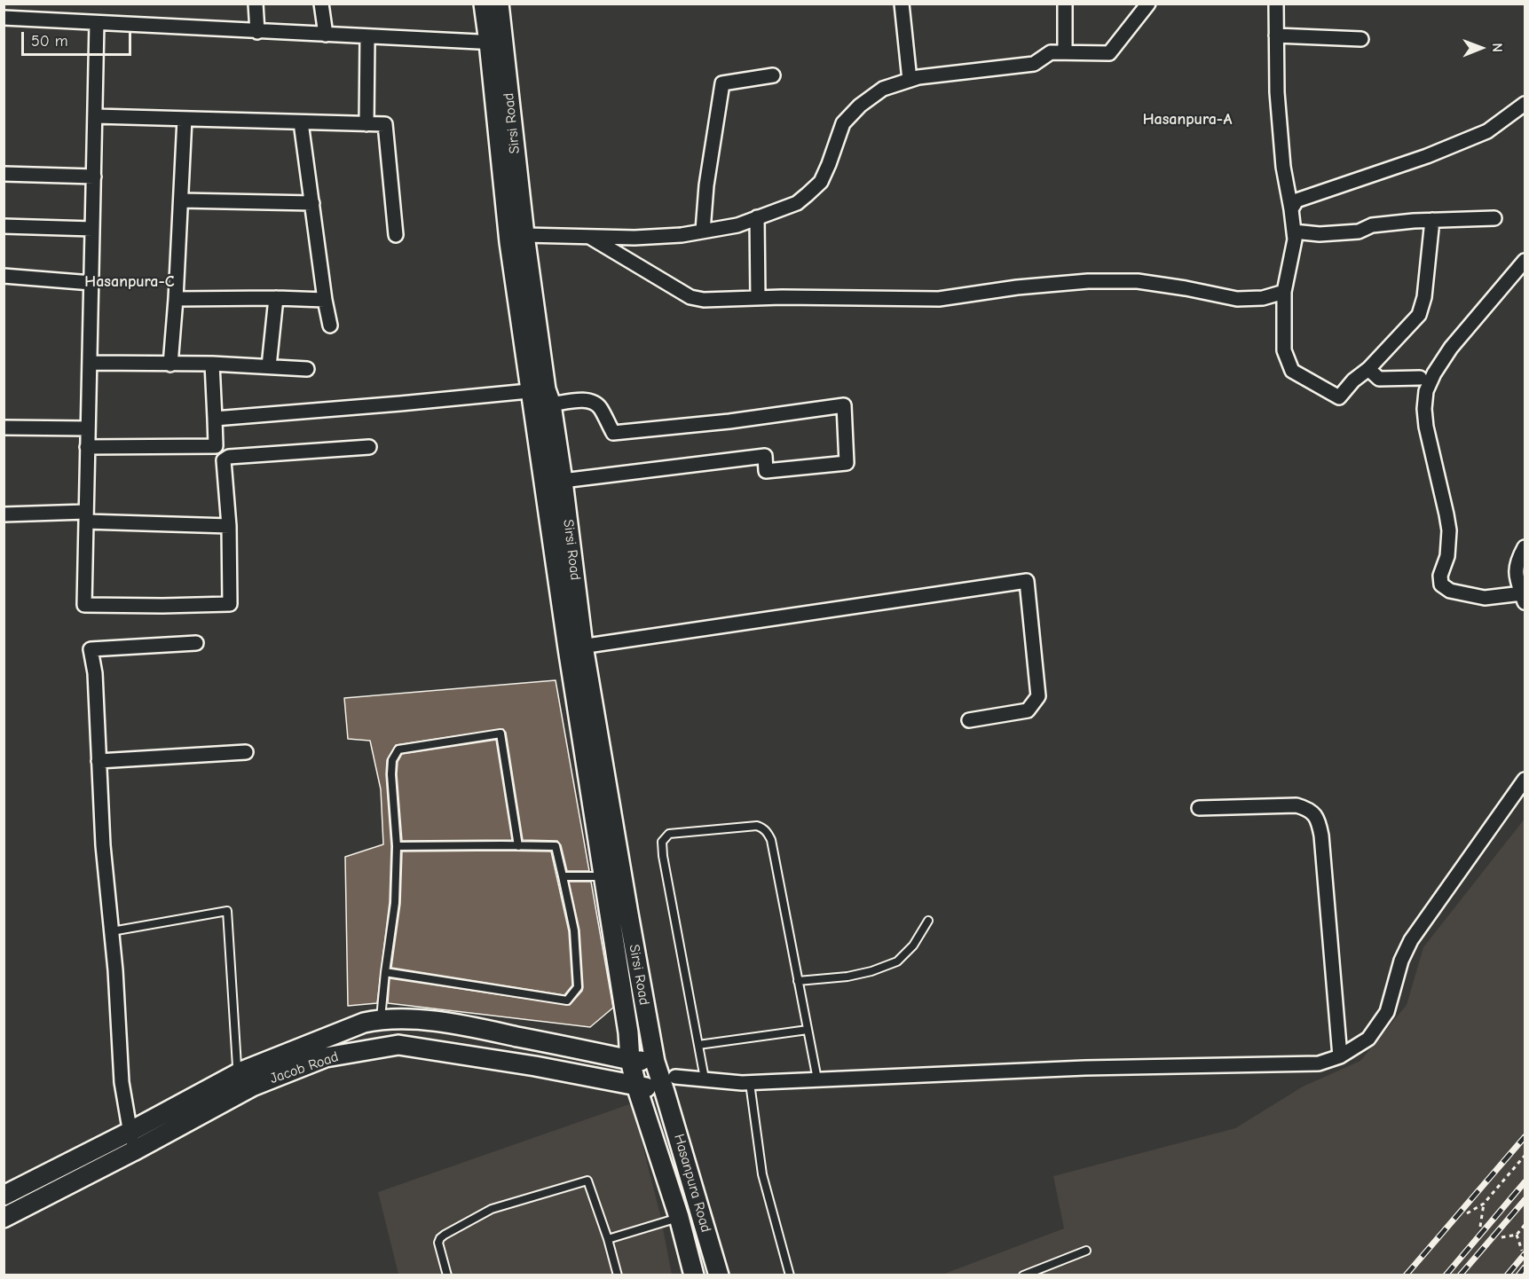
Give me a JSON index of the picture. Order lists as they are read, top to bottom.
{
  "streets": {
    "street": ["Sirsi Road", "Jacob Road", "Hasanpura Road"]
  },
  "crossings": [
    ["Sirsi Road", "Jacob Road"],
    ["Sirsi Road", "Hasanpura Road"],
    ["Jacob Road", "Hasanpura Road"]
  ],
  "districts": ["Hasanpura-A", "Hasanpura-C"],
  "scale_bar": "50 m",
  "north": "right"
}
